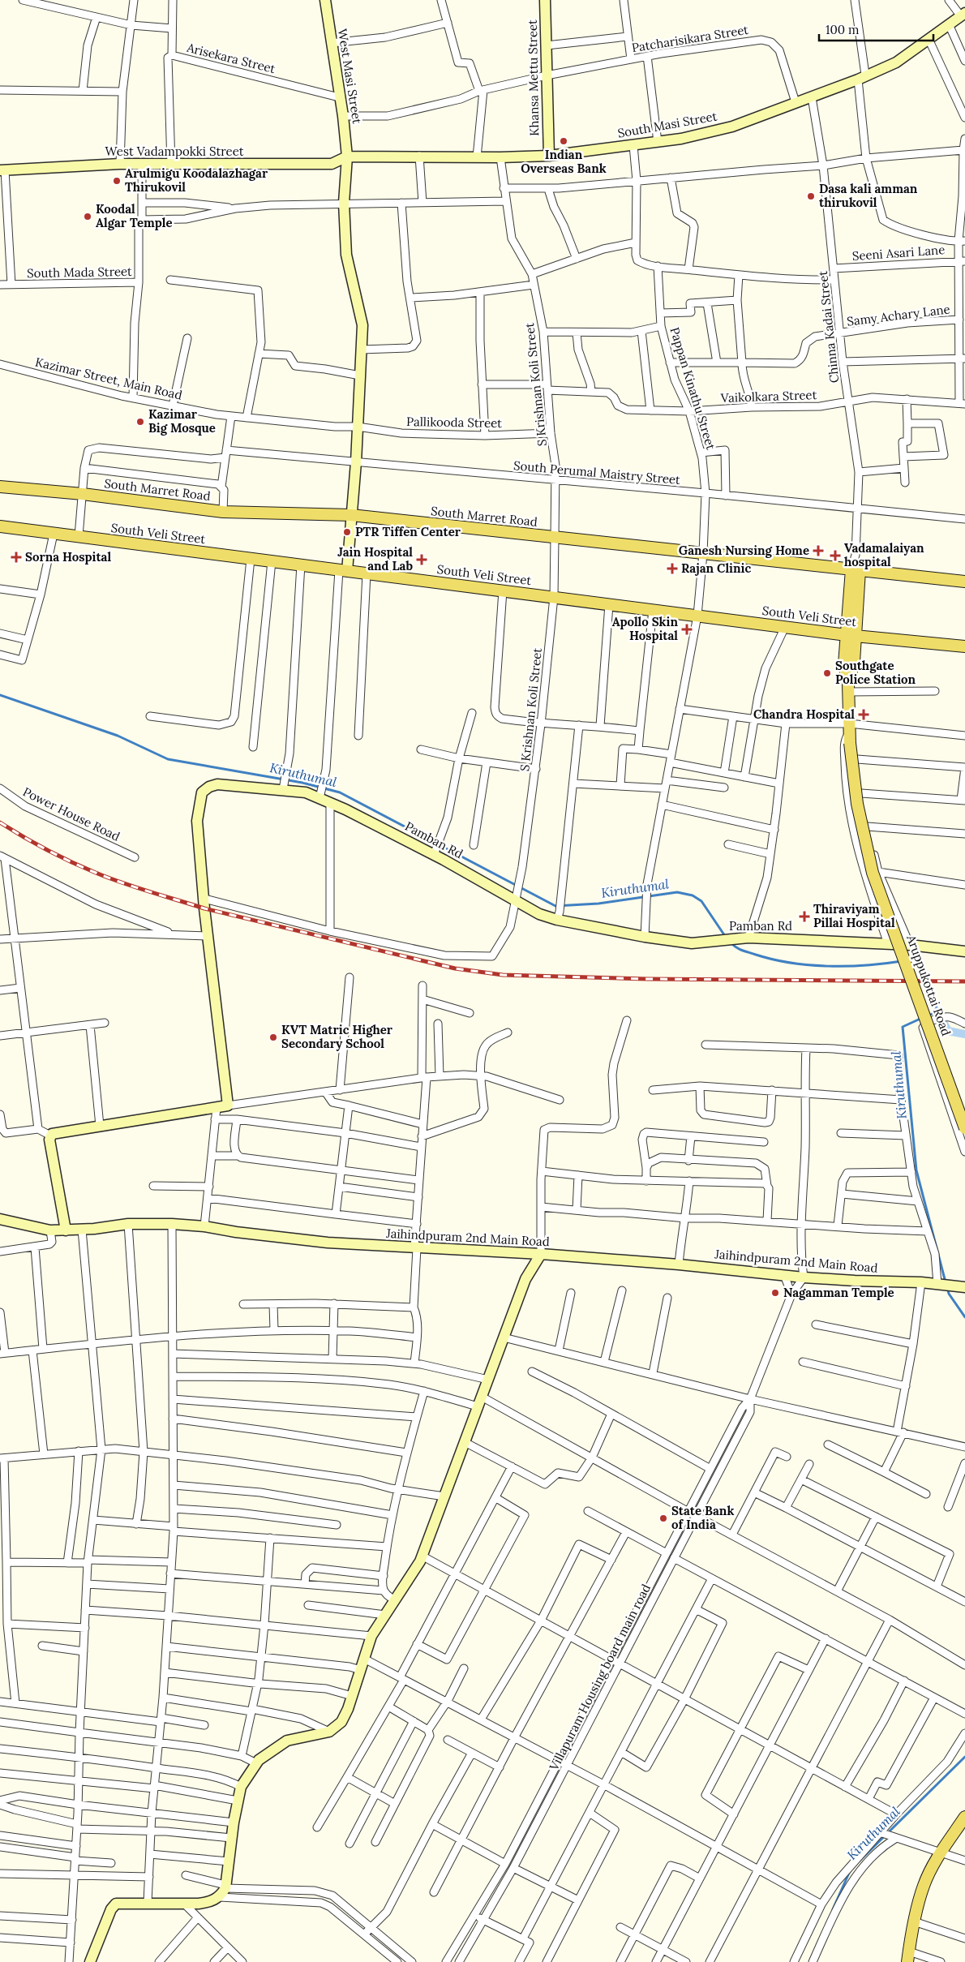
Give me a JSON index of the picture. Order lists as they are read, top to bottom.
{
  "streets": {
    "main road": ["South Marret Road", "South Veli Street", "Aruppukottai Road"],
    "street": [
      "Patcharisikara Street",
      "Arisekara Street",
      "West Masi Street",
      "Khansa Mettu Street",
      "South Masi Street",
      "West Vadampokki Street",
      "Seeni Asari Lane",
      "South Mada Street",
      "Samy Achary Lane",
      "Chinna Kadai Street",
      "Kazimar Street, Main Road",
      "S Krishnan Koli Street",
      "Pappan Kinathu Street",
      "Vaikolkara Street",
      "Pallikooda Street",
      "South Perumal Maistry Street",
      "Power House Road",
      "Pamban Rd",
      "Jaihindpuram 2nd Main Road",
      "Villapuram Housing board main road"
    ]
  },
  "crossings": [
    ["Patcharisikara Street", "West Masi Street"],
    ["Patcharisikara Street", "Khansa Mettu Street"],
    ["Patcharisikara Street", "South Masi Street"],
    ["Arisekara Street", "West Masi Street"],
    ["West Masi Street", "South Masi Street"],
    ["West Masi Street", "West Vadampokki Street"],
    ["West Masi Street", "Kazimar Street, Main Road"],
    ["West Masi Street", "Pallikooda Street"],
    ["West Masi Street", "South Perumal Maistry Street"],
    ["West Masi Street", "South Marret Road"],
    ["West Masi Street", "South Veli Street"],
    ["Khansa Mettu Street", "South Masi Street"],
    ["South Masi Street", "West Vadampokki Street"],
    ["South Masi Street", "Chinna Kadai Street"],
    ["South Masi Street", "S Krishnan Koli Street"],
    ["West Vadampokki Street", "South Mada Street"],
    ["Seeni Asari Lane", "Chinna Kadai Street"],
    ["Samy Achary Lane", "Chinna Kadai Street"],
    ["Chinna Kadai Street", "Vaikolkara Street"],
    ["Chinna Kadai Street", "South Perumal Maistry Street"],
    ["Chinna Kadai Street", "South Marret Road"],
    ["Chinna Kadai Street", "Aruppukottai Road"],
    ["Kazimar Street, Main Road", "Pallikooda Street"],
    ["S Krishnan Koli Street", "Pallikooda Street"],
    ["S Krishnan Koli Street", "South Perumal Maistry Street"],
    ["S Krishnan Koli Street", "South Marret Road"],
    ["S Krishnan Koli Street", "South Veli Street"],
    ["S Krishnan Koli Street", "Pamban Rd"],
    ["Pappan Kinathu Street", "Vaikolkara Street"],
    ["Pappan Kinathu Street", "South Perumal Maistry Street"],
    ["Pappan Kinathu Street", "South Marret Road"],
    ["Pappan Kinathu Street", "South Veli Street"],
    ["Pappan Kinathu Street", "Pamban Rd"],
    ["South Marret Road", "Aruppukottai Road"],
    ["South Veli Street", "Aruppukottai Road"],
    ["Jaihindpuram 2nd Main Road", "Villapuram Housing board main road"]
  ],
  "water": ["Kiruthumal"],
  "places": {
    "other": [
      "Indian Overseas Bank",
      "Arulmigu Koodalazhagar Thirukovil",
      "Dasa kali amman thirukovil",
      "Koodal Algar Temple",
      "Kazimar Big Mosque",
      "PTR Tiffen Center",
      "Southgate Police Station",
      "KVT Matric Higher Secondary School",
      "Nagamman Temple",
      "State Bank of India"
    ],
    "health": [
      "Ganesh Nursing Home",
      "Vadamalaiyan hospital",
      "Sorna Hospital",
      "Jain Hospital and Lab",
      "Rajan Clinic",
      "Apollo Skin Hospital",
      "Chandra Hospital",
      "Thiraviyam Pillai Hospital"
    ]
  },
  "scale_bar": "100 m"
}
